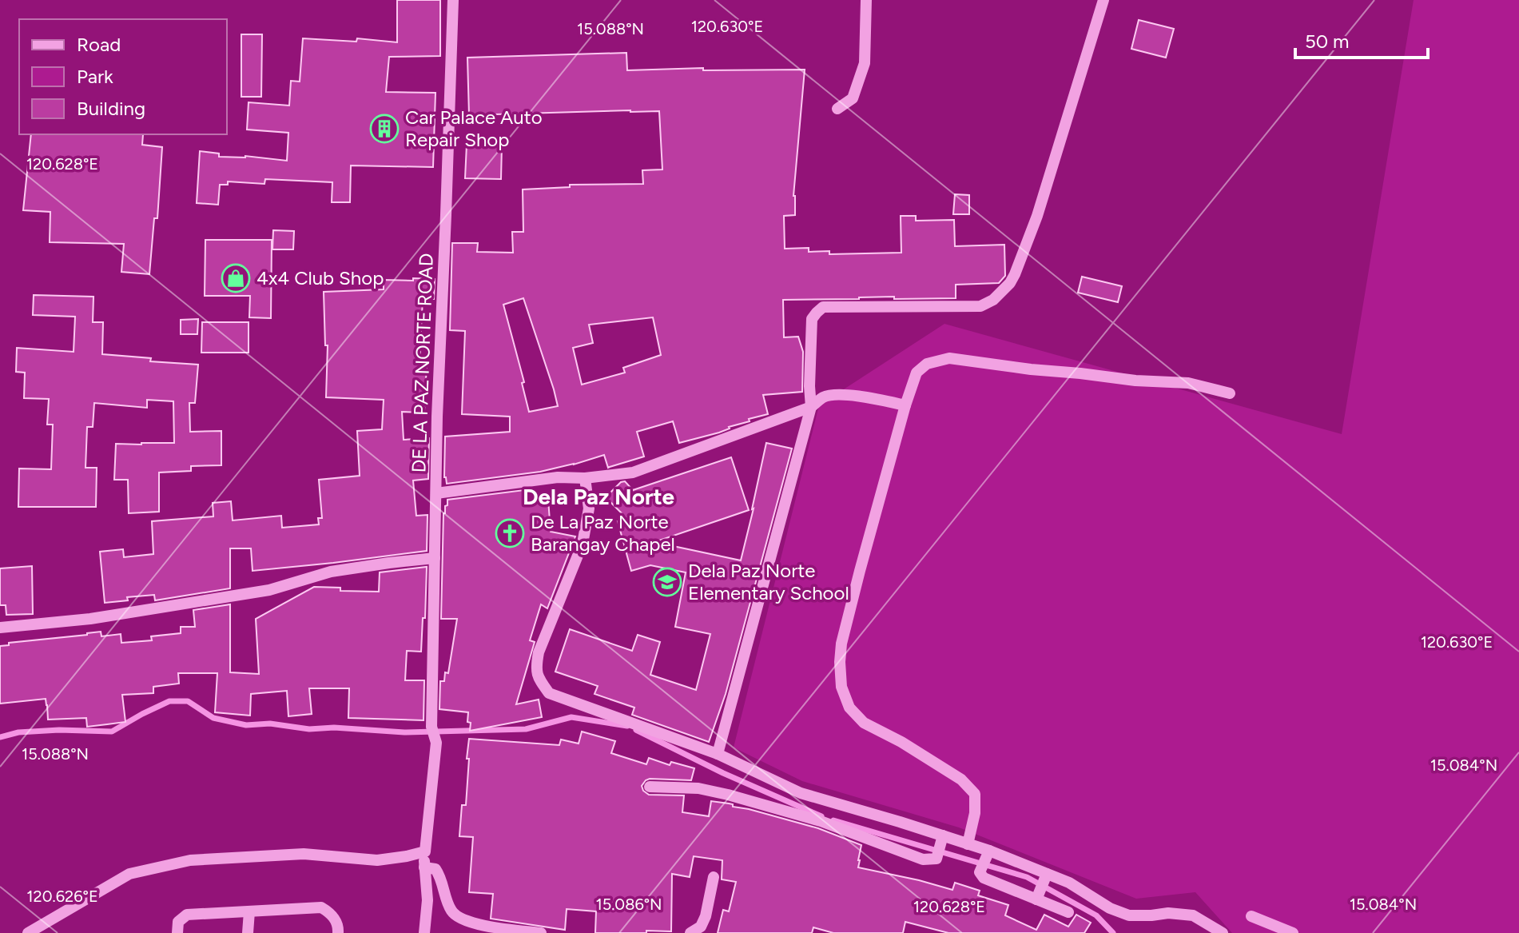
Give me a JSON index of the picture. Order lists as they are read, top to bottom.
{
  "streets": {
    "street": ["DE LA PAZ NORTE ROAD"]
  },
  "districts": ["Dela Paz Norte"],
  "places": {
    "building": ["Car Palace Auto Repair Shop"],
    "shop": ["4x4 Club Shop"],
    "church": ["De La Paz Norte Barangay Chapel"],
    "school or university": ["Dela Paz Norte Elementary School"]
  },
  "legend": ["Road", "Park", "Building"],
  "scale_bar": "50 m",
  "coordinates": [
    "120.630°E",
    "15.088°N",
    "120.628°E",
    "15.084°N",
    "120.626°E",
    "15.086°N"
  ]
}
